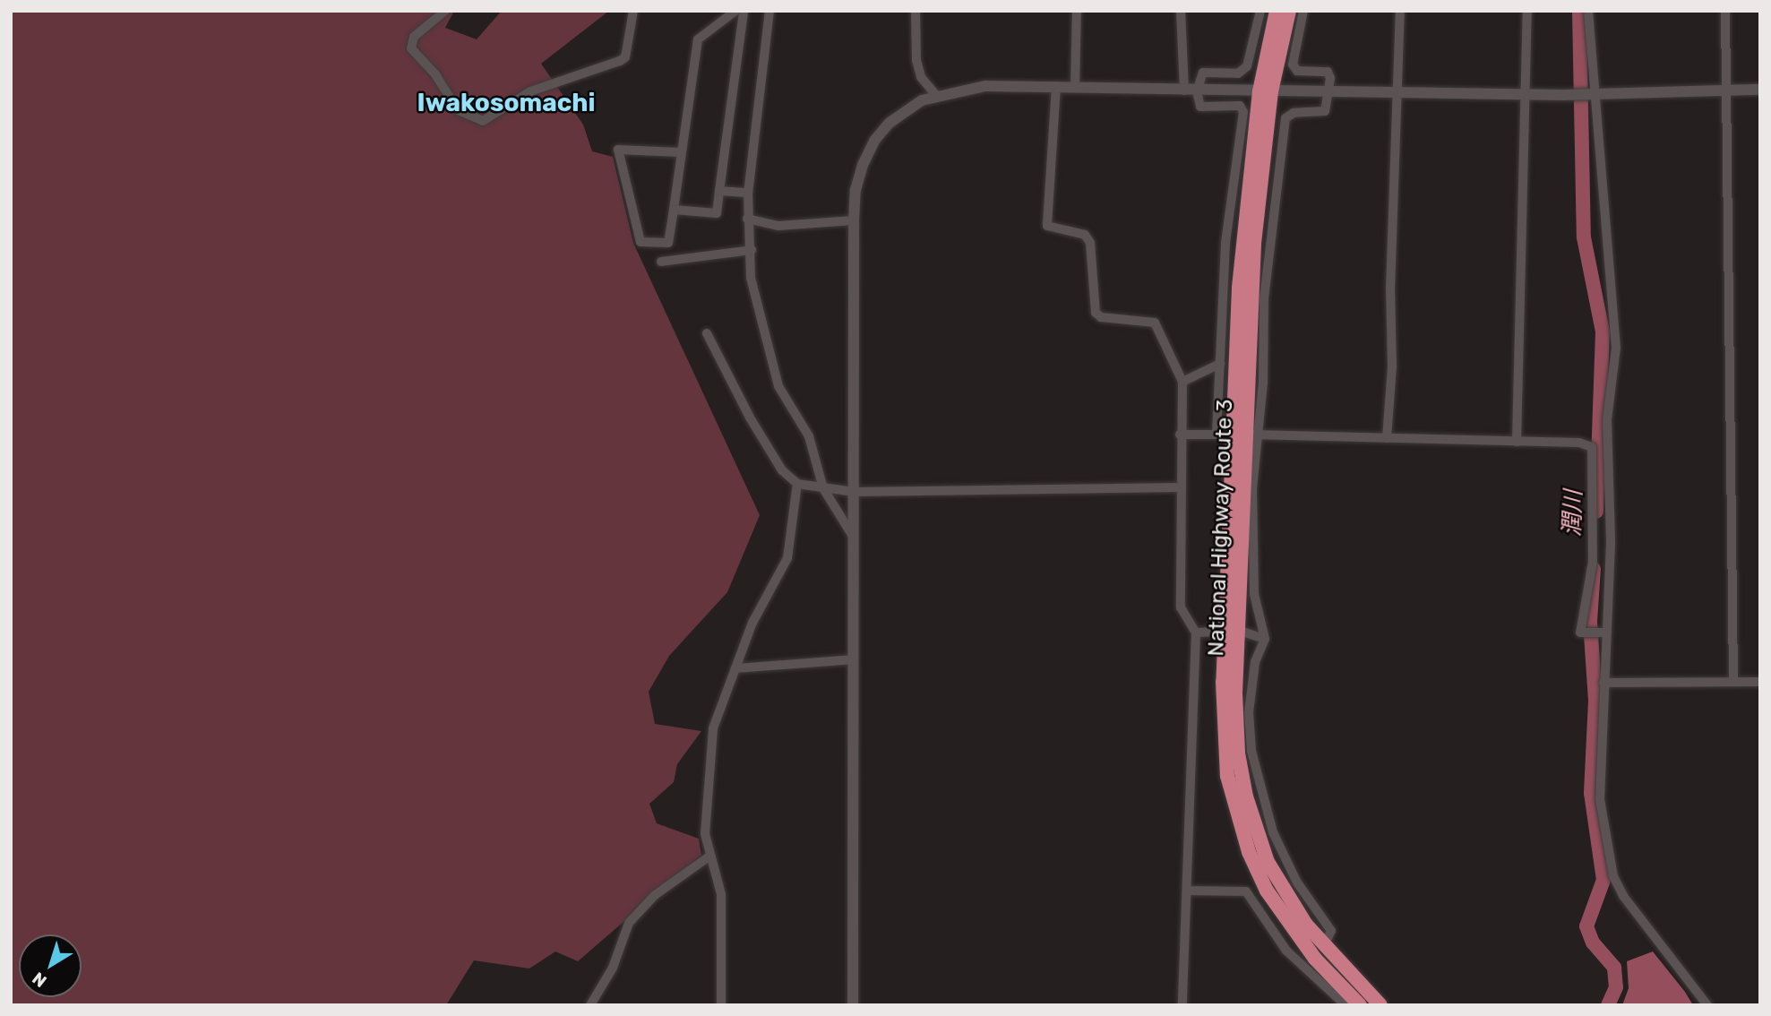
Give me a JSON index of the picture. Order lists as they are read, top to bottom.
{
  "streets": {
    "highway": ["National Highway Route 3"]
  },
  "districts": ["Iwakosomachi"],
  "water": ["潤川"],
  "north": "bottom left"
}
